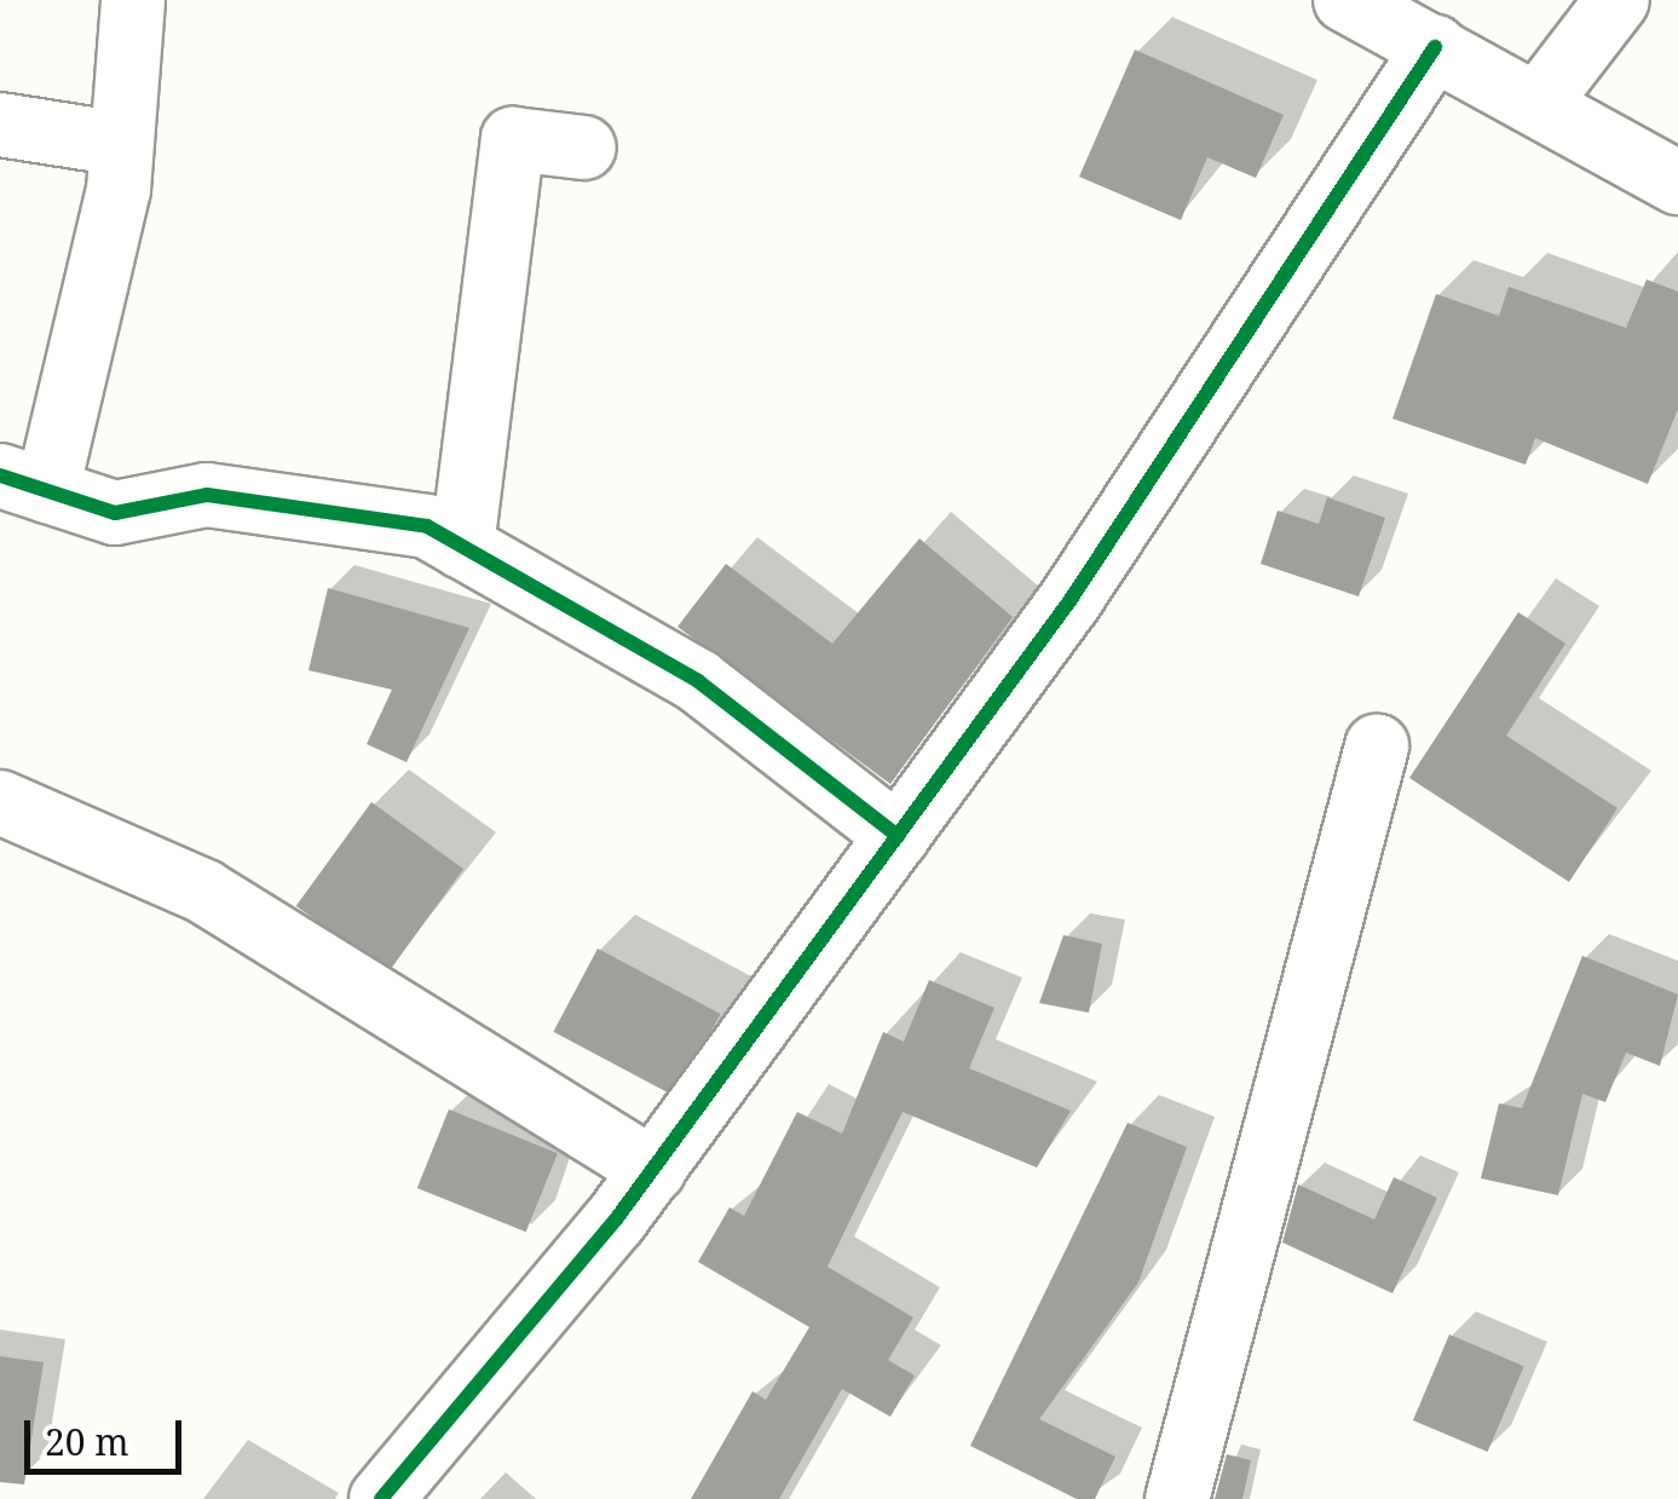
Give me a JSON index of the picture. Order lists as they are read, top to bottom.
{
  "scale_bar": "20 m"
}
